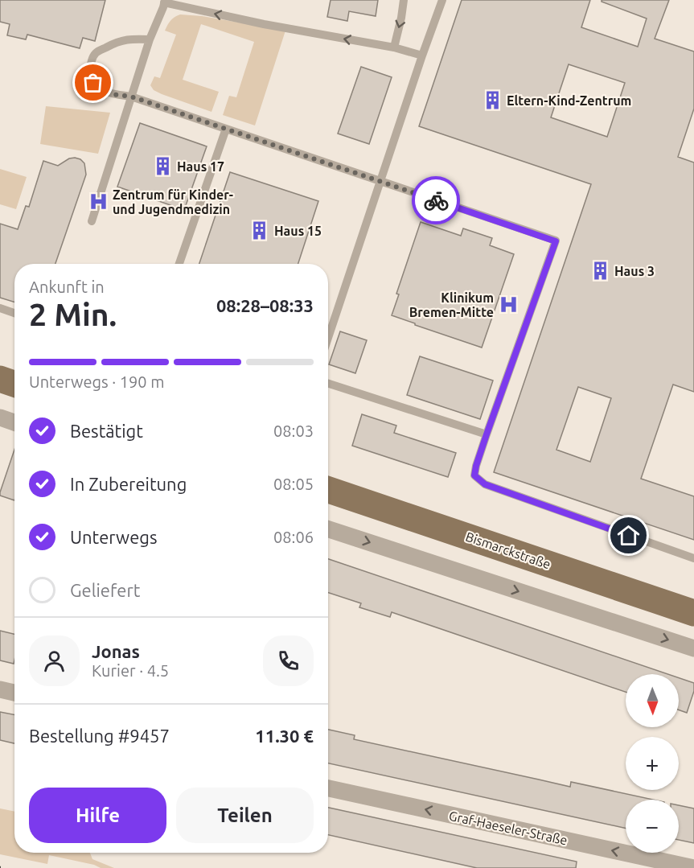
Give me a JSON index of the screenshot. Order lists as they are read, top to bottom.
{
  "streets": {
    "main road": ["Bismarckstraße"],
    "street": ["Graf-Haeseler-Straße"]
  },
  "one_way": ["Graf-Haeseler-Straße"],
  "places": {
    "building": [
      "Eltern-Kind-Zentrum",
      "Haus 17",
      "Haus 15",
      "Haus 3"
    ],
    "hospital": ["Zentrum für Kinder- und Jugendmedizin", "Klinikum Bremen-Mitte"]
  },
  "north": "bottom",
  "page": {
    "heading": ["2 Min.", "Ankunft in", "08:28–08:33"],
    "panel": [
      "Jonas",
      "Kurier · 4.5",
      "Bestellung #9457",
      "11.30 €"
    ],
    "bar": "Unterwegs · 190 m",
    "list": [
      ["Bestätigt", "08:03"],
      ["In Zubereitung", "08:05"],
      ["Unterwegs", "08:06"],
      "Geliefert"
    ],
    "map_buttons": ["+", "−"],
    "buttons": ["Hilfe", "Teilen"]
  }
}
